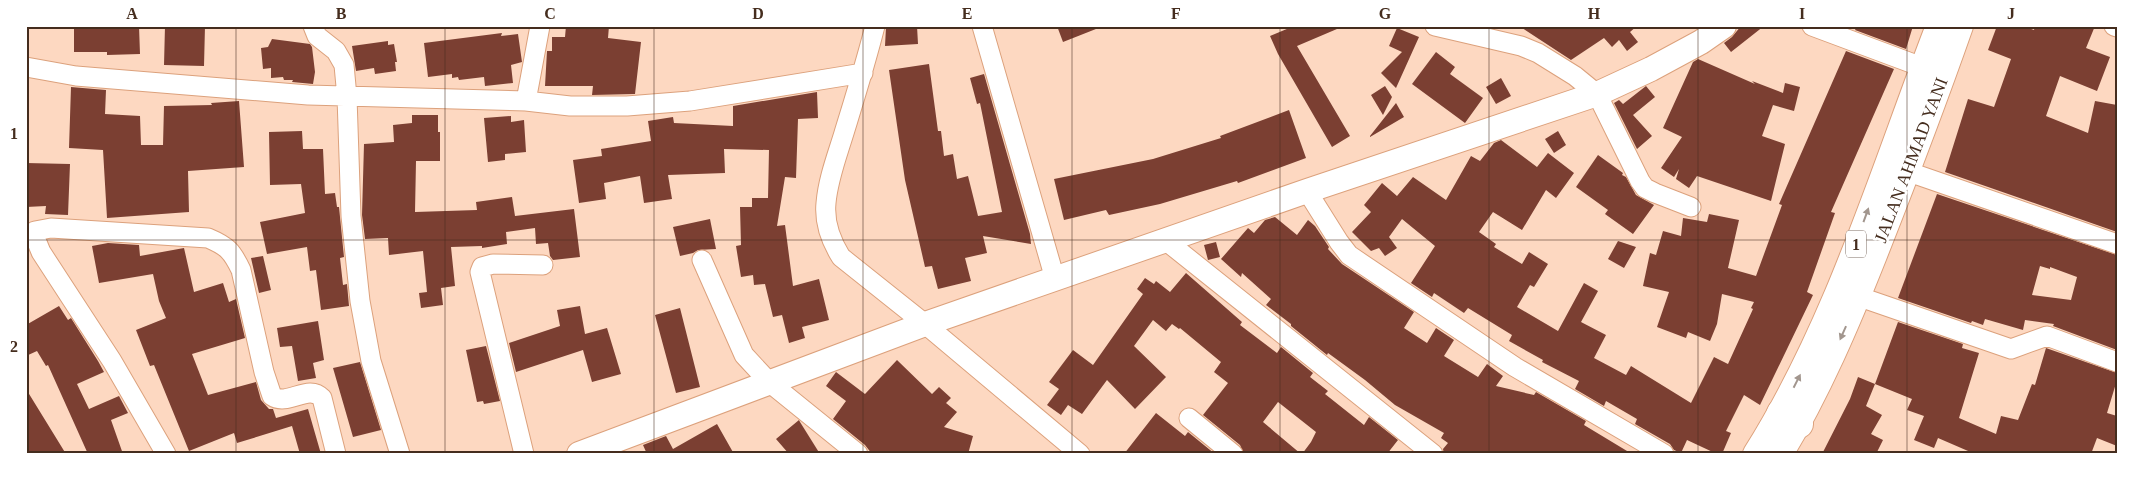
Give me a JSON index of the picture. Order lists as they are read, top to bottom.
{
  "streets": {
    "main road": ["JALAN AHMAD YANI", "1"]
  },
  "crossings": [
    ["JALAN AHMAD YANI", "1"]
  ],
  "grid": {
    "columns": [
      "A",
      "B",
      "C",
      "D",
      "E",
      "F",
      "G",
      "H",
      "I",
      "J"
    ],
    "rows": ["1", "2"]
  }
}
